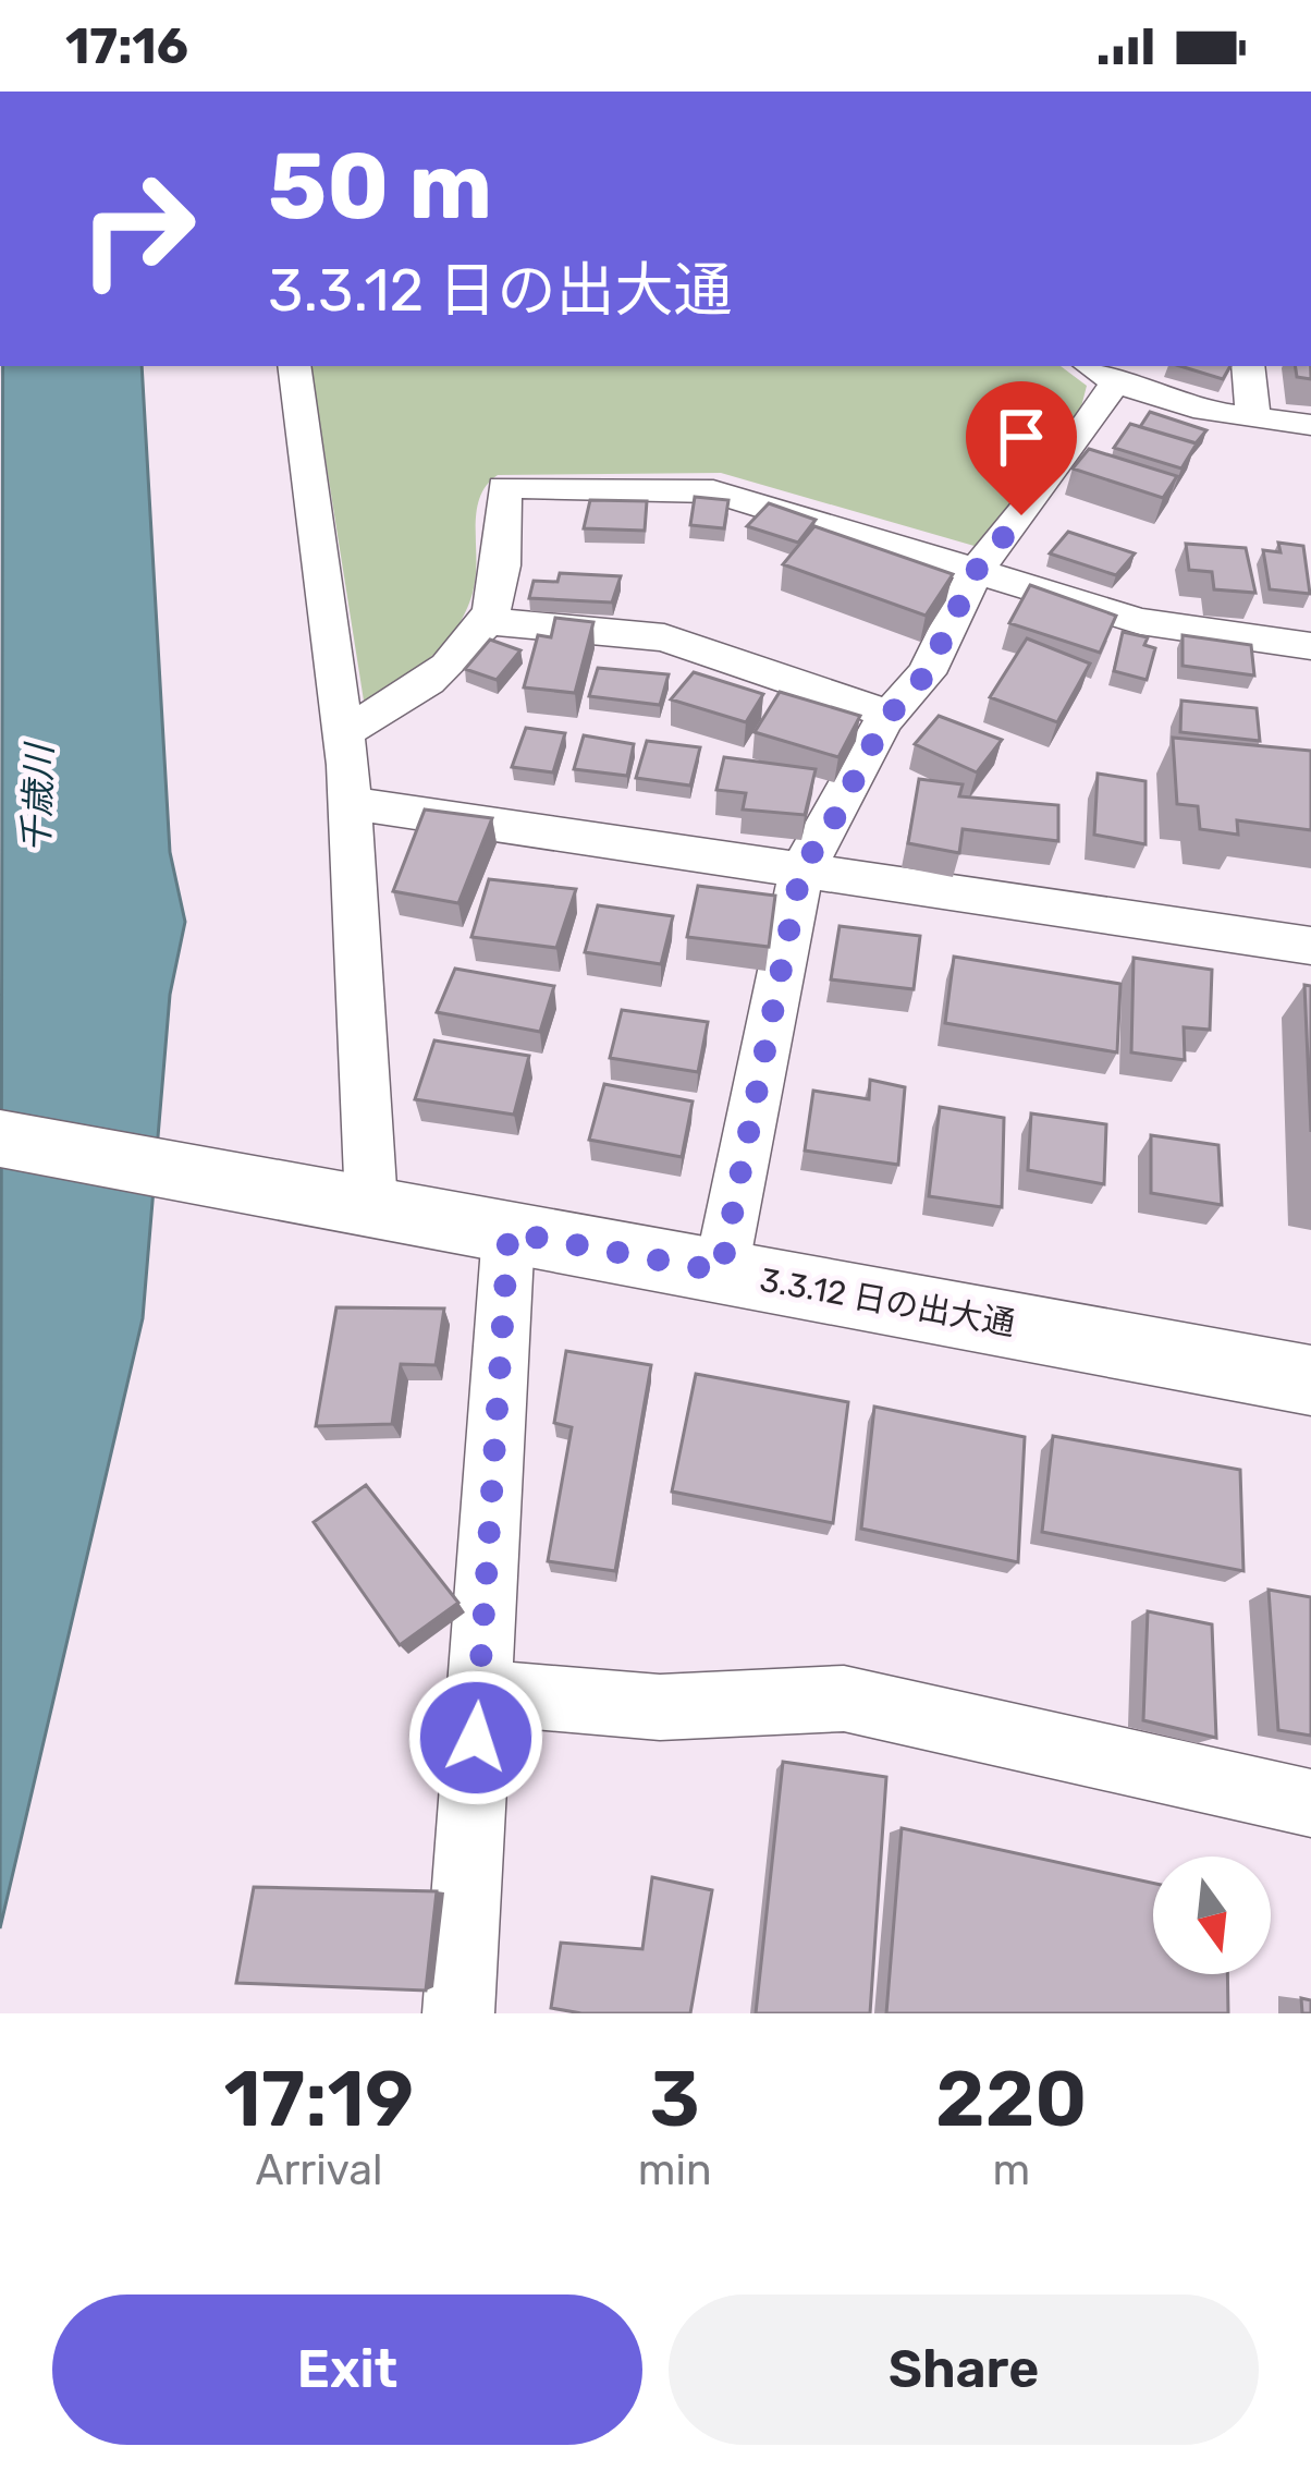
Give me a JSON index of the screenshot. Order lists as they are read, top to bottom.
{
  "streets": {
    "street": ["3.3.12 日の出大通"]
  },
  "water": ["千歳川"],
  "north": "bottom",
  "page": {
    "status": "17:16",
    "turn": ["50 m", "3.3.12 日の出大通"],
    "eta": [
      "17:19",
      "Arrival",
      "3",
      "min",
      "220",
      "m"
    ],
    "buttons": ["Exit", "Share"]
  }
}
